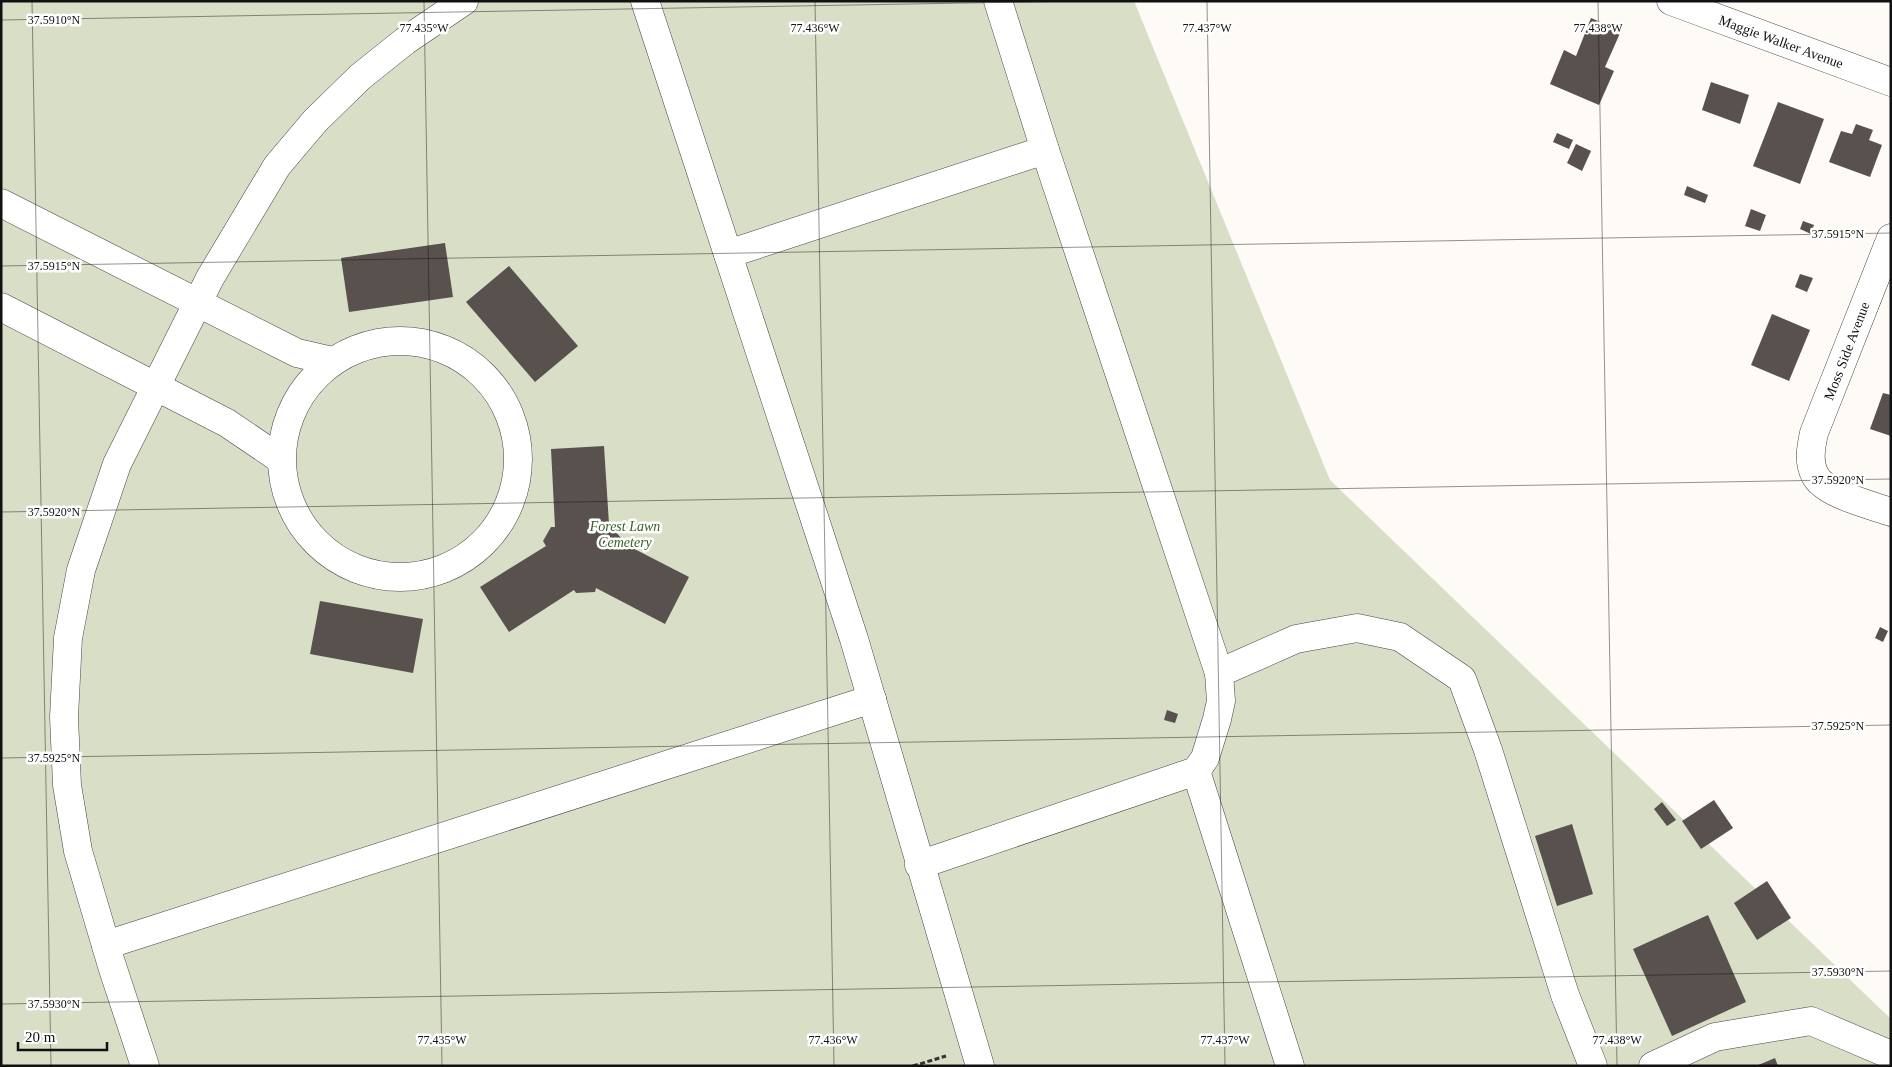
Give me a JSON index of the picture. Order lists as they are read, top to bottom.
{
  "streets": {
    "street": ["Maggie Walker Avenue", "Moss Side Avenue"]
  },
  "parks": ["Forest Lawn Cemetery"],
  "scale_bar": "20 m",
  "coordinates": [
    "37.5910°N",
    "77.435°W",
    "77.436°W",
    "77.437°W",
    "77.438°W",
    "37.5915°N",
    "37.5920°N",
    "37.5925°N",
    "37.5930°N"
  ]
}
